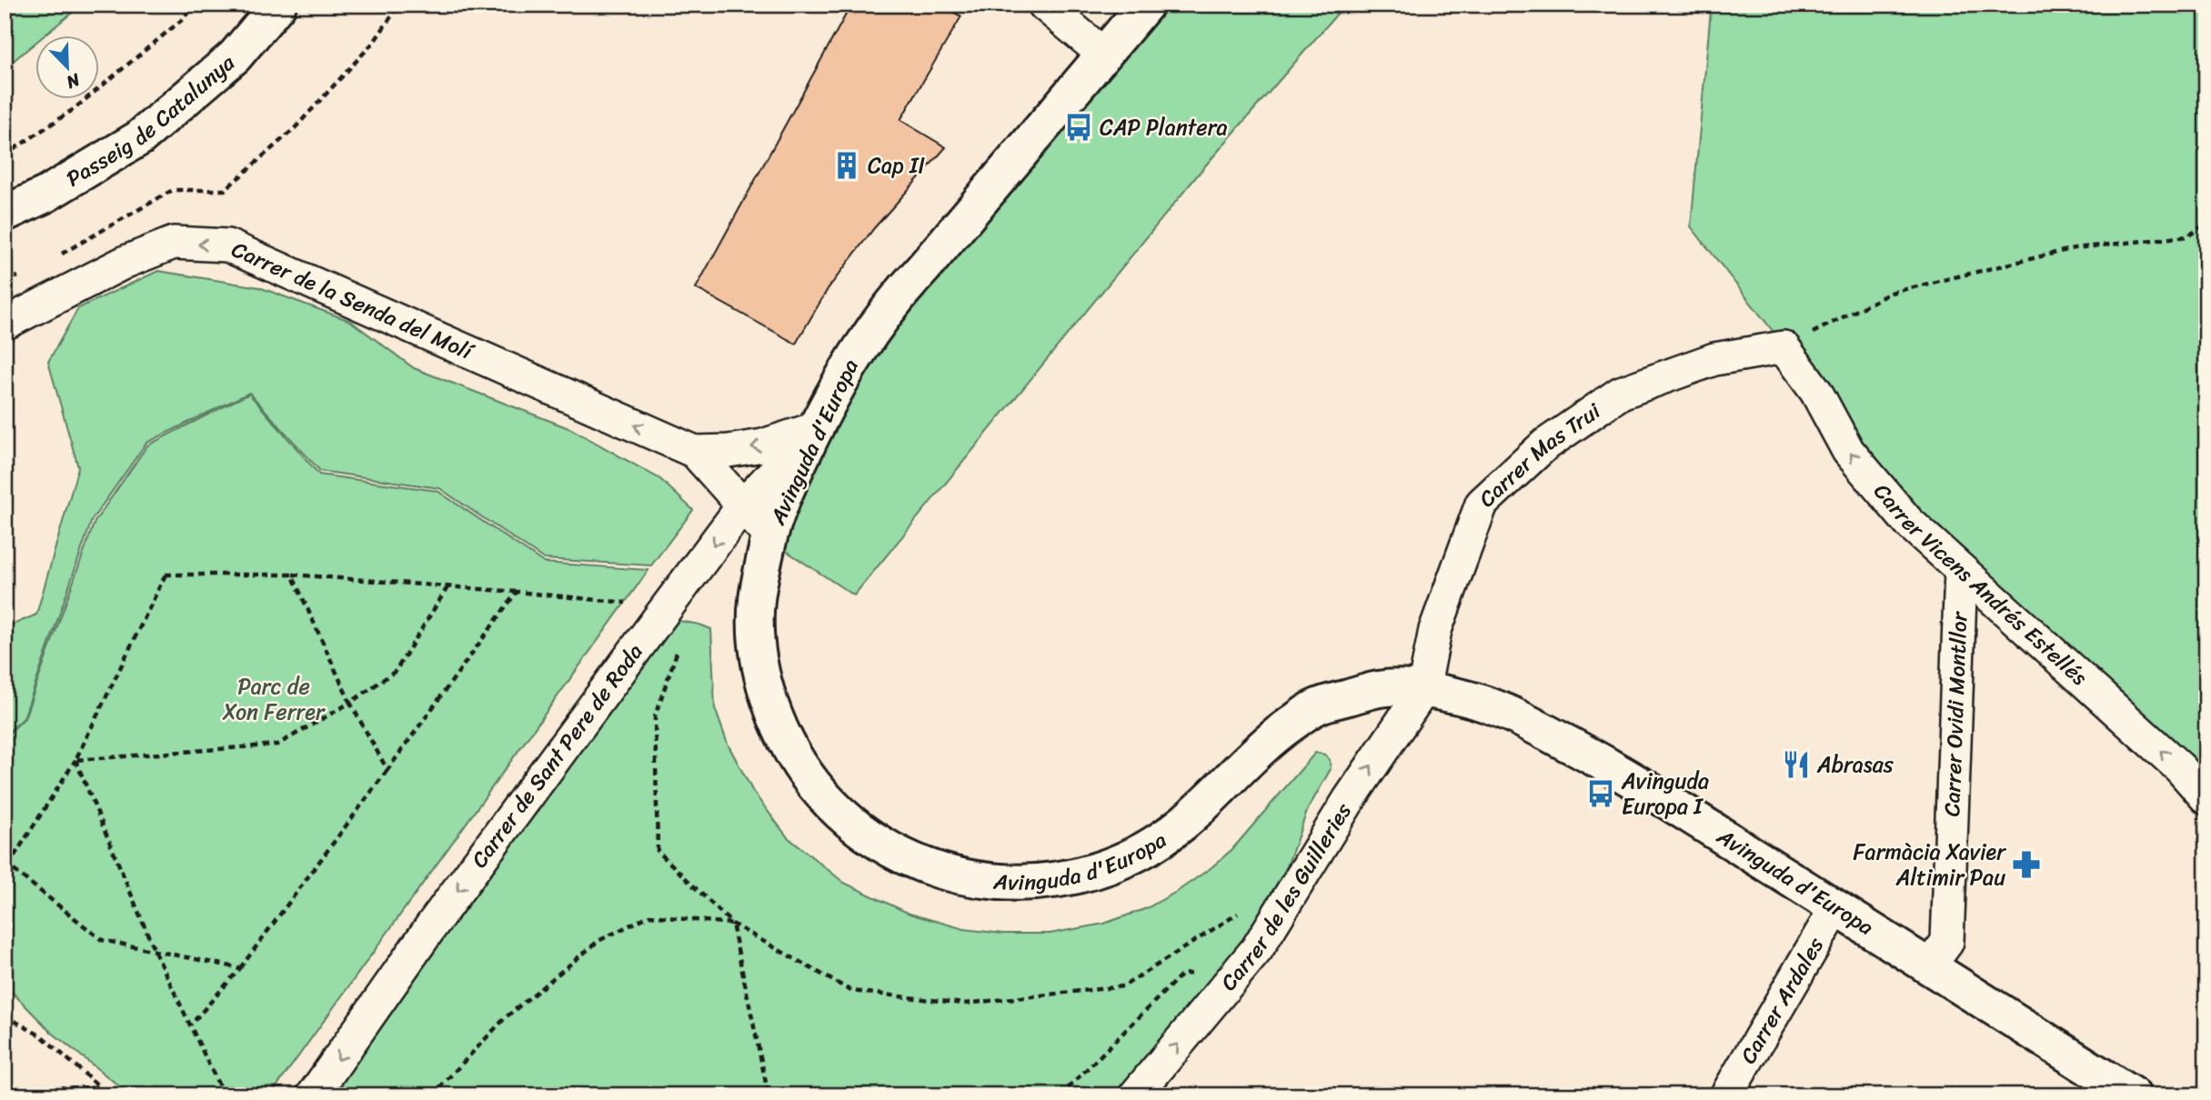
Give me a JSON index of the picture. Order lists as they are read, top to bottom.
{
  "streets": {
    "street": [
      "Passeig de Catalunya",
      "Carrer de la Senda del Molí",
      "Avinguda d'Europa",
      "Carrer Mas Trui",
      "Carrer Vicens Andrés Estellés",
      "Carrer Ovidi Montllor",
      "Carrer de Sant Pere de Roda",
      "Carrer de les Guilleries",
      "Carrer Ardales"
    ]
  },
  "crossings": [
    ["Carrer de la Senda del Molí", "Avinguda d'Europa"],
    ["Carrer de la Senda del Molí", "Carrer de Sant Pere de Roda"],
    ["Avinguda d'Europa", "Carrer Mas Trui"],
    ["Avinguda d'Europa", "Carrer Ovidi Montllor"],
    ["Avinguda d'Europa", "Carrer de Sant Pere de Roda"],
    ["Avinguda d'Europa", "Carrer de les Guilleries"],
    ["Avinguda d'Europa", "Carrer Ardales"],
    ["Carrer Mas Trui", "Carrer Vicens Andrés Estellés"],
    ["Carrer Mas Trui", "Carrer de les Guilleries"],
    ["Carrer Vicens Andrés Estellés", "Carrer Ovidi Montllor"]
  ],
  "one_way": [
    "Carrer de la Senda del Molí",
    "Carrer Vicens Andrés Estellés",
    "Carrer de Sant Pere de Roda",
    "Carrer de les Guilleries"
  ],
  "parks": ["Parc de Xon Ferrer"],
  "places": {
    "bus stop": ["CAP Plantera", "Avinguda Europa I"],
    "building": ["Cap II"],
    "restaurant": ["Abrasas"],
    "pharmacy": ["Farmàcia Xavier Altimir Pau"]
  },
  "north": "bottom right"
}
